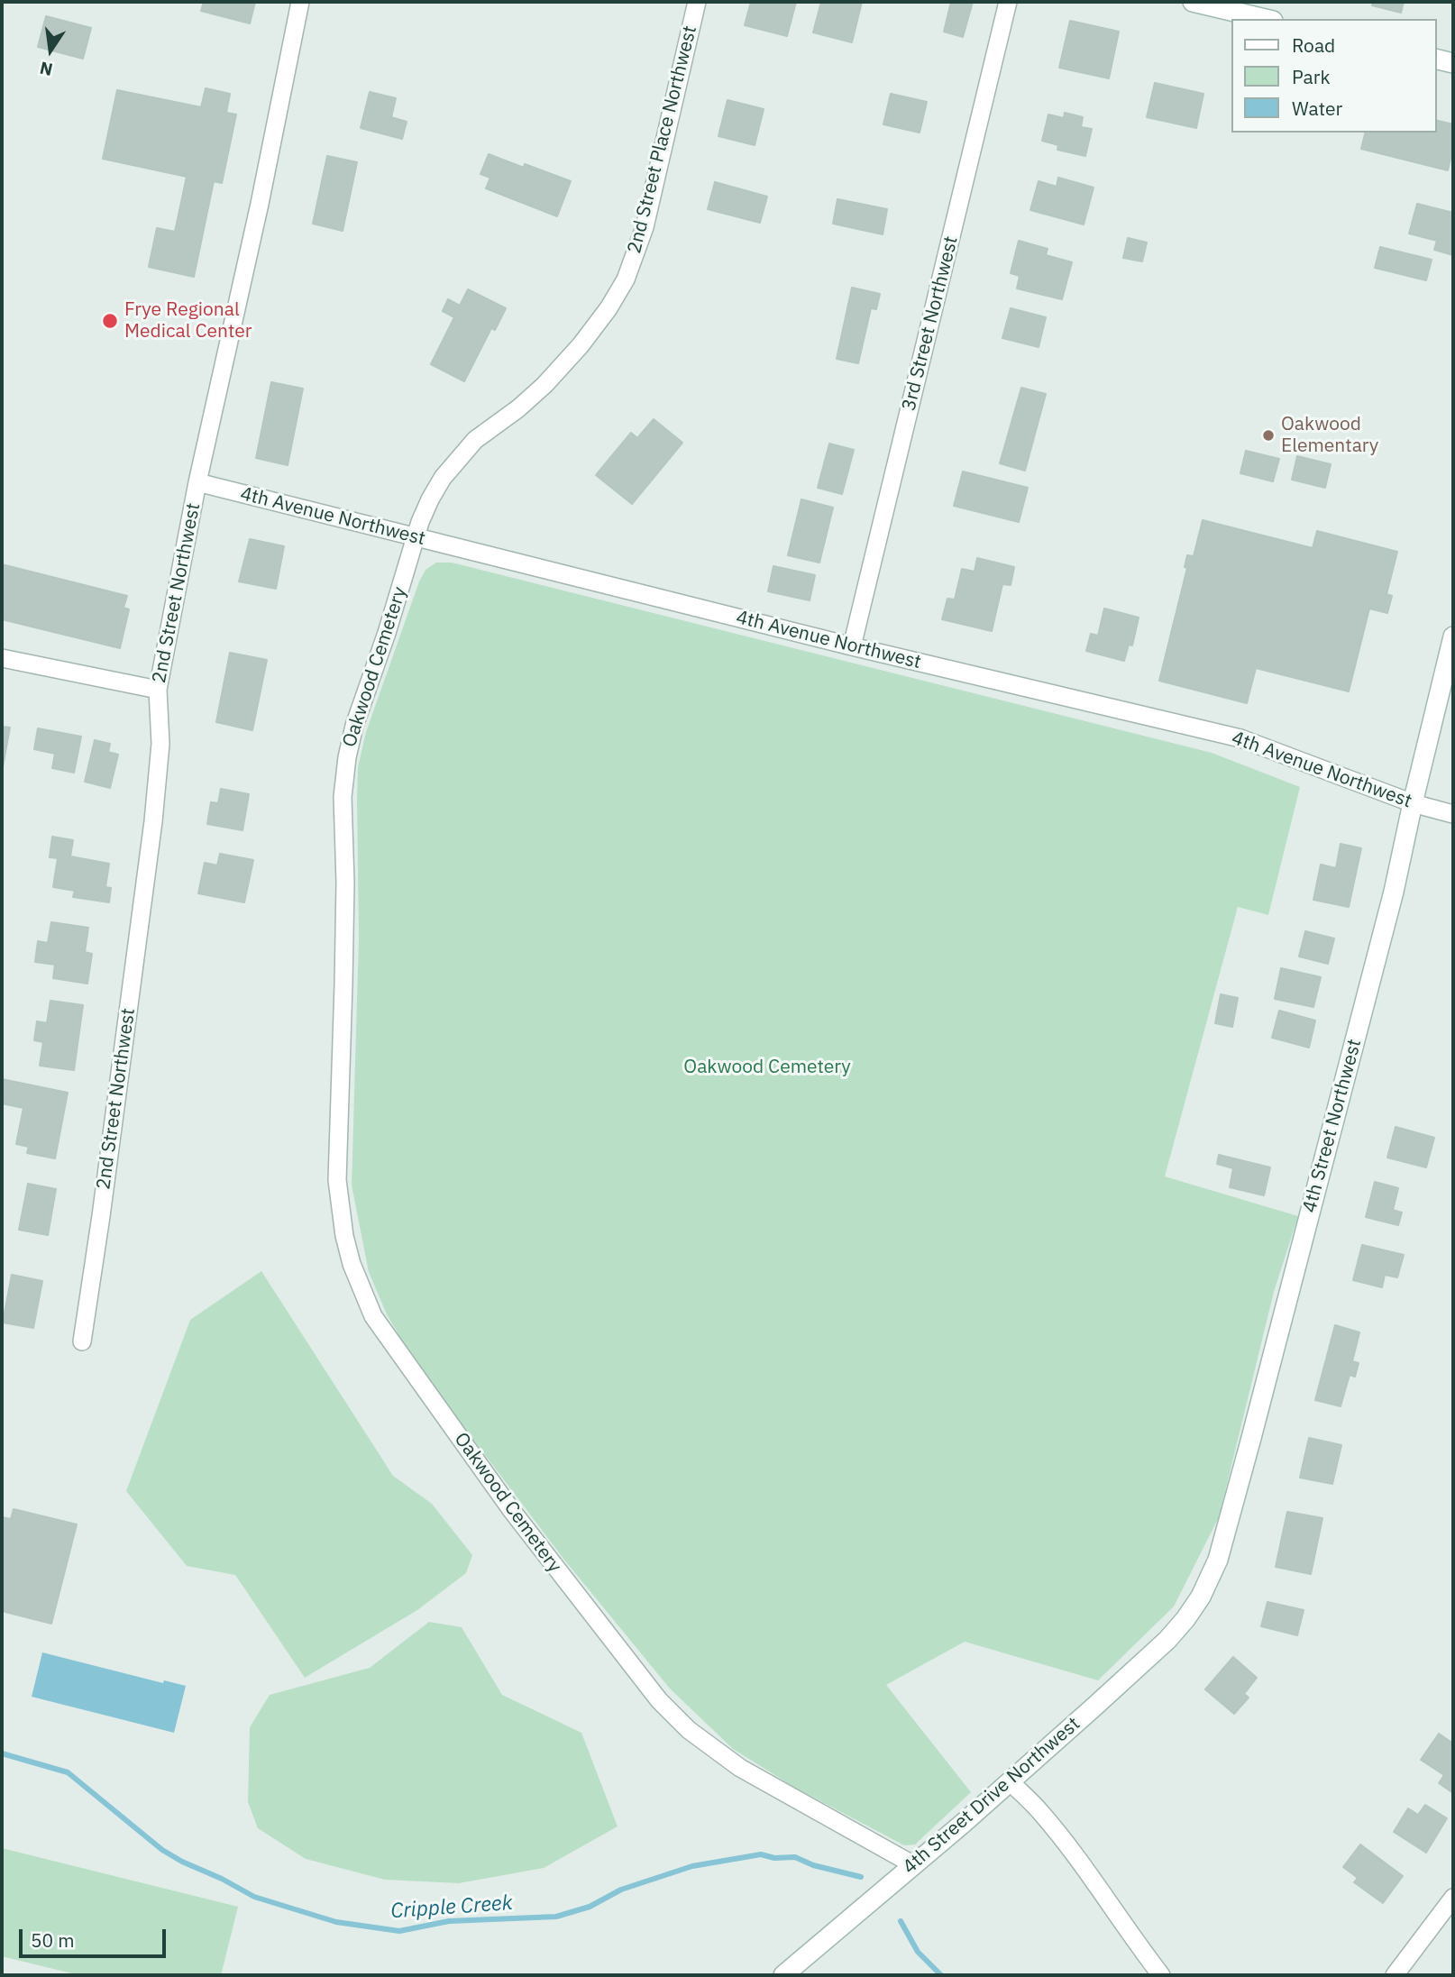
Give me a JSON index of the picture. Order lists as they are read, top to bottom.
{
  "streets": {
    "main road": ["4th Street Northwest", "4th Street Drive Northwest"],
    "street": [
      "2nd Street Place Northwest",
      "3rd Street Northwest",
      "4th Avenue Northwest",
      "2nd Street Northwest",
      "Oakwood Cemetery"
    ]
  },
  "crossings": [
    ["2nd Street Place Northwest", "4th Avenue Northwest"],
    ["2nd Street Place Northwest", "Oakwood Cemetery"],
    ["3rd Street Northwest", "4th Avenue Northwest"],
    ["4th Avenue Northwest", "2nd Street Northwest"],
    ["4th Avenue Northwest", "Oakwood Cemetery"],
    ["4th Avenue Northwest", "4th Street Northwest"],
    ["Oakwood Cemetery", "4th Street Drive Northwest"],
    ["4th Street Northwest", "4th Street Drive Northwest"]
  ],
  "water": ["Cripple Creek"],
  "parks": ["Oakwood Cemetery"],
  "places": ["Frye Regional Medical Center", "Oakwood Elementary"],
  "legend": ["Road", "Park", "Water"],
  "scale_bar": "50 m",
  "north": "bottom"
}
